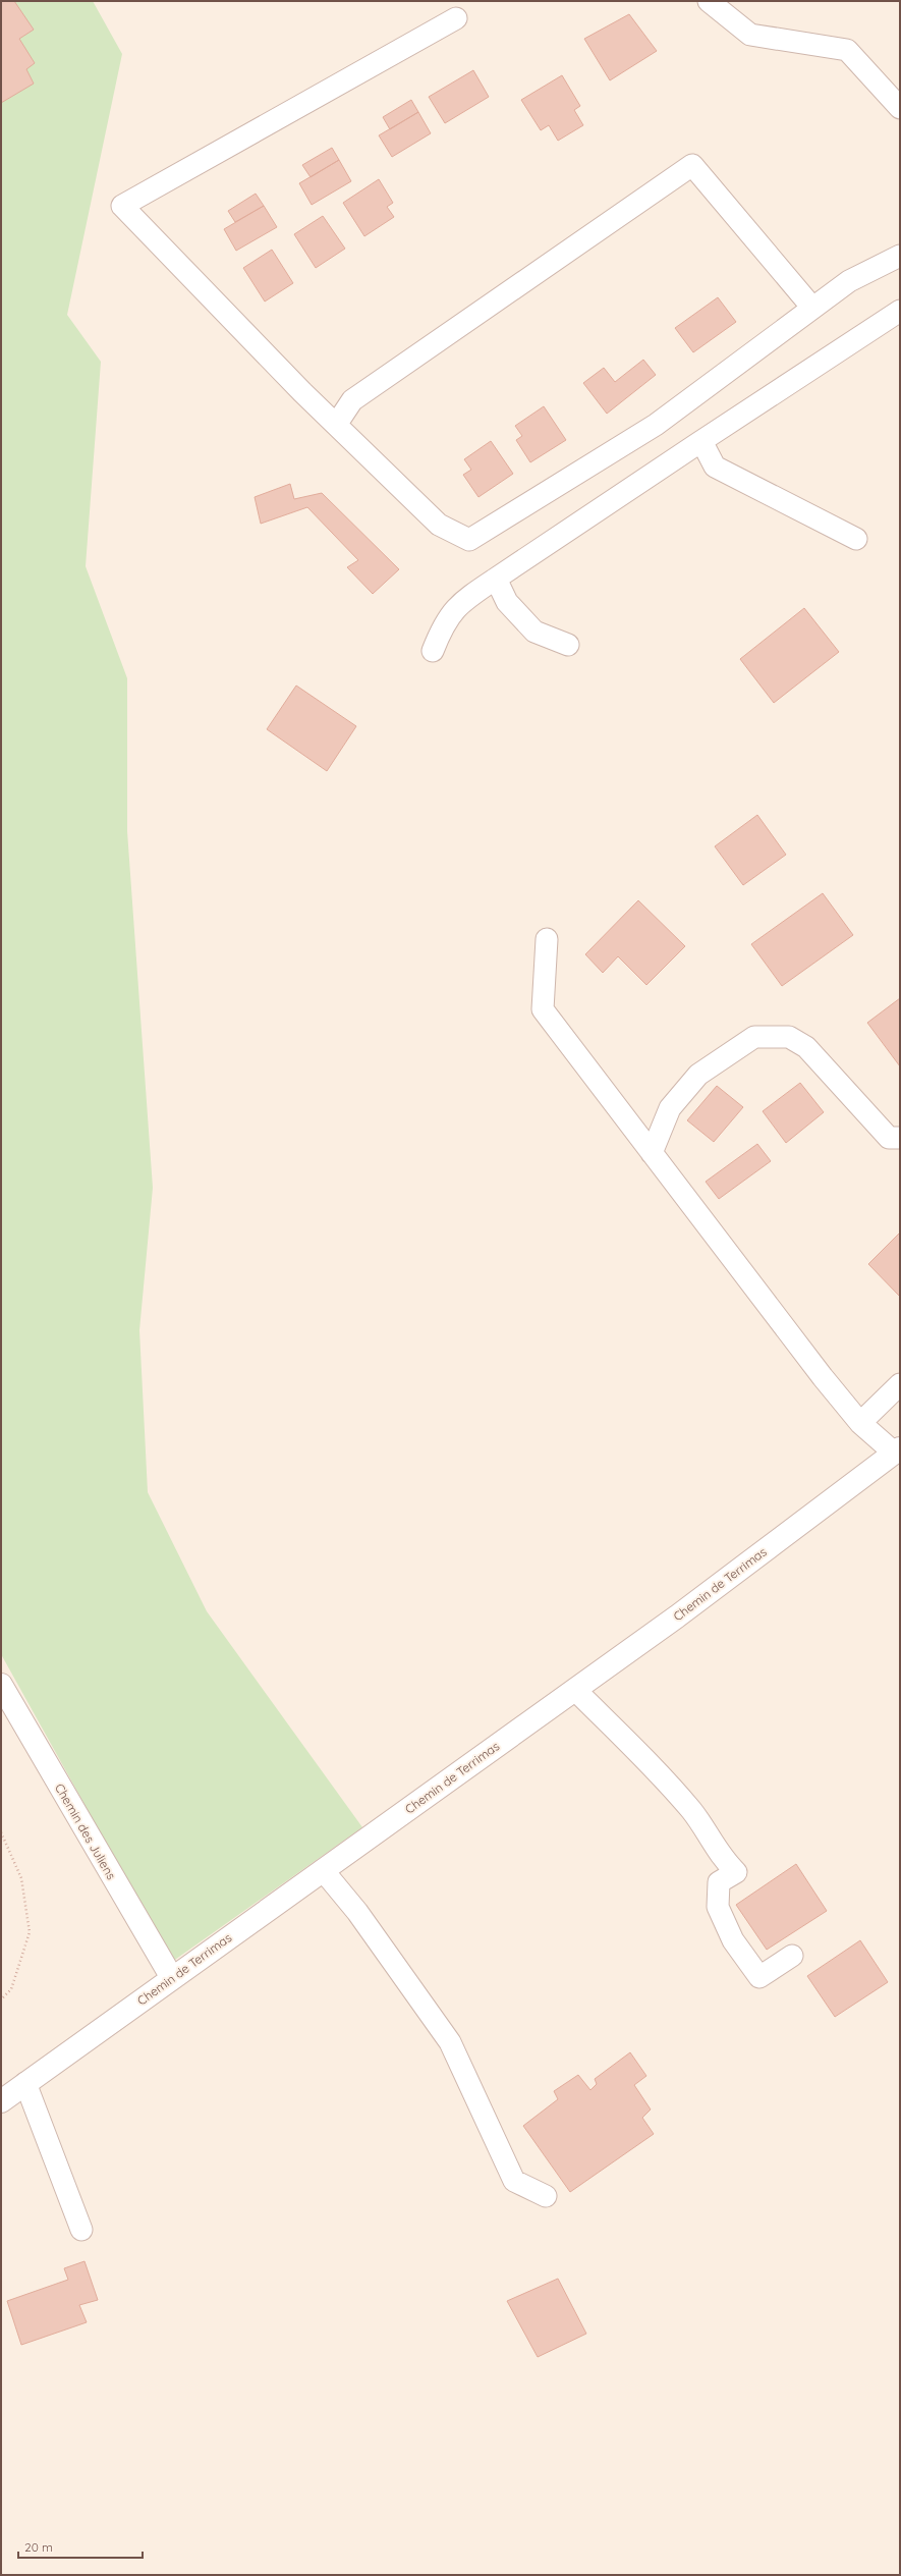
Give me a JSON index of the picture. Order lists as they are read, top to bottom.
{
  "streets": {
    "street": ["Chemin de Terrimas", "Chemin des Juliens"]
  },
  "crossings": [
    ["Chemin de Terrimas", "Chemin des Juliens"]
  ],
  "scale_bar": "20 m"
}
